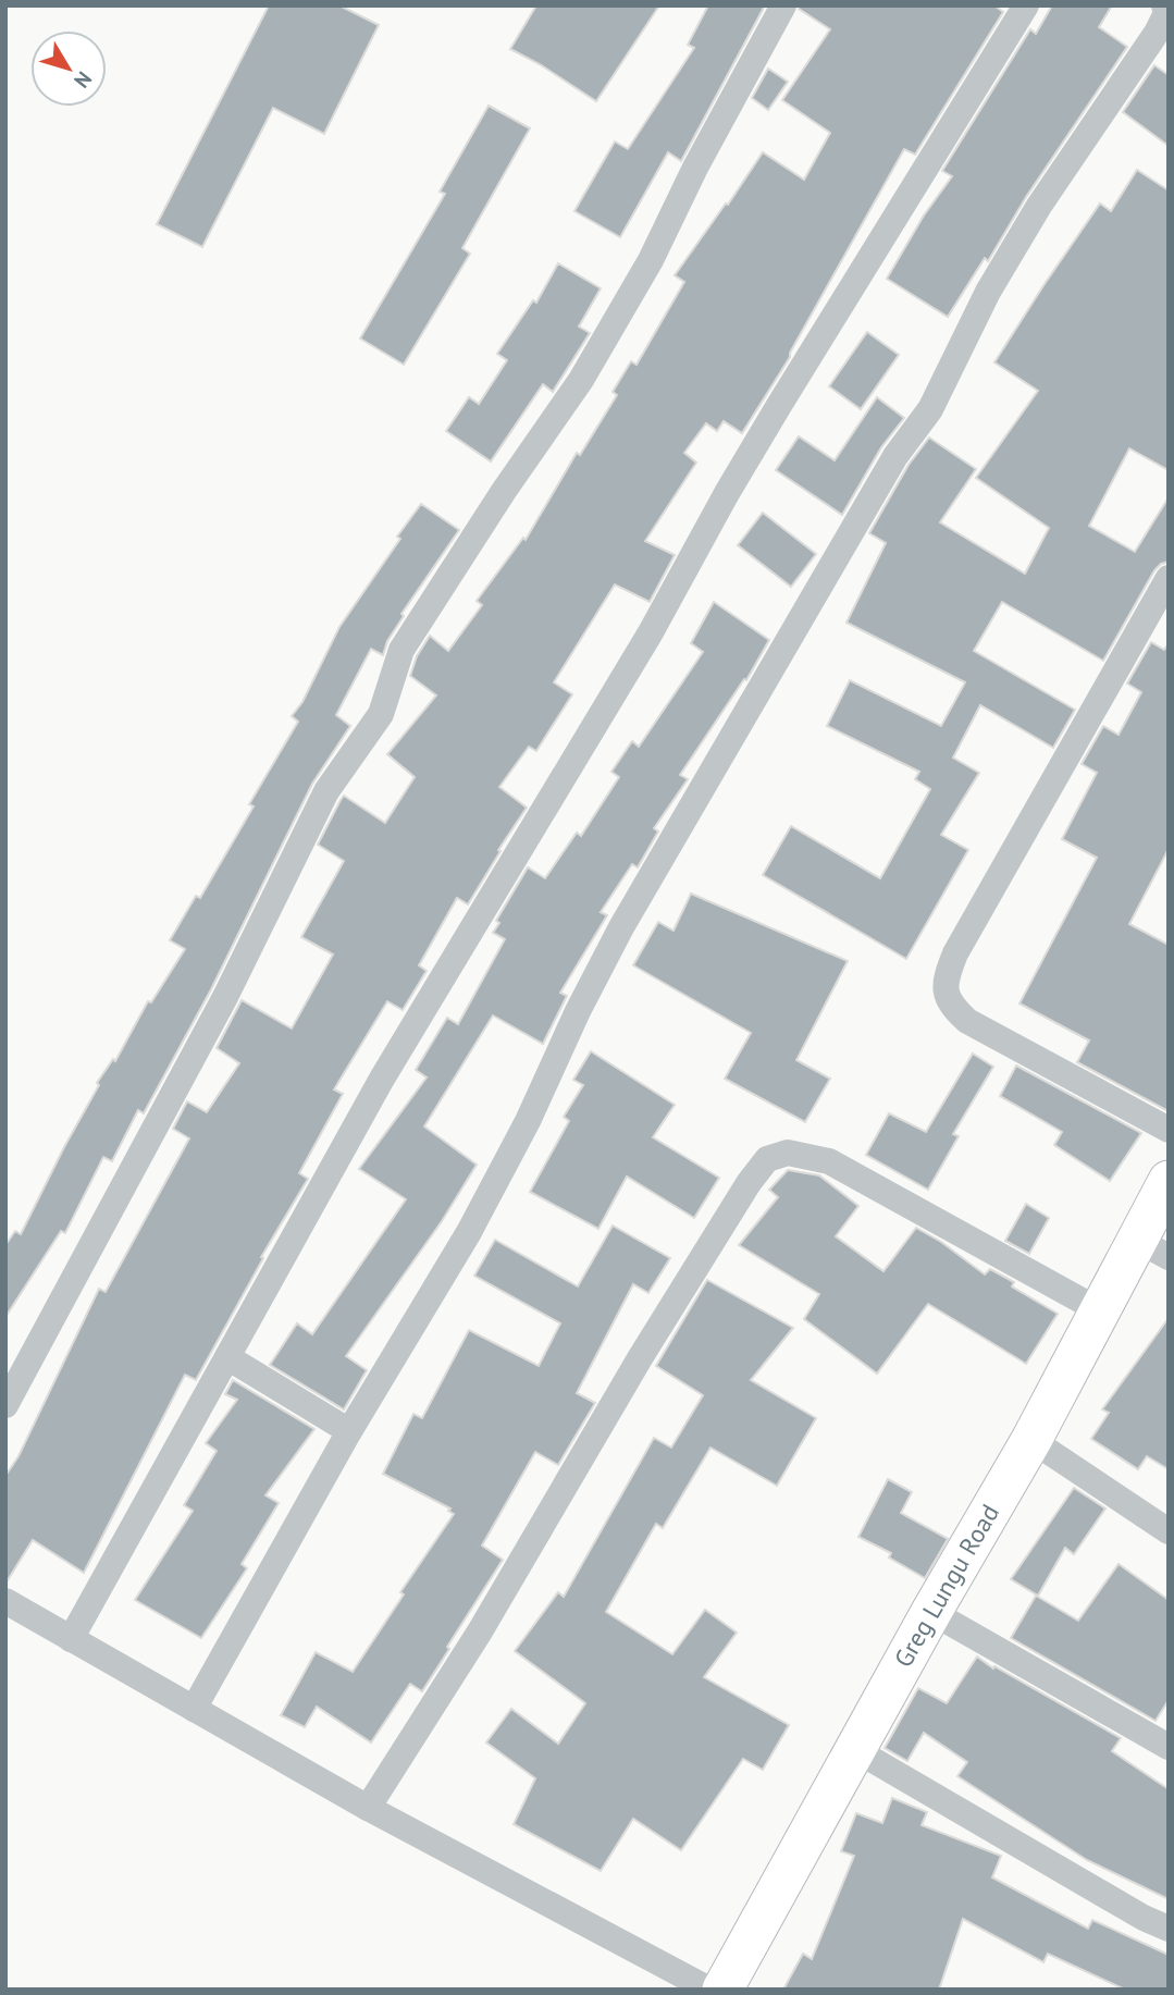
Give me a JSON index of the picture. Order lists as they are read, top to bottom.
{
  "streets": {
    "street": ["Greg Lungu Road"]
  },
  "north": "bottom right"
}
